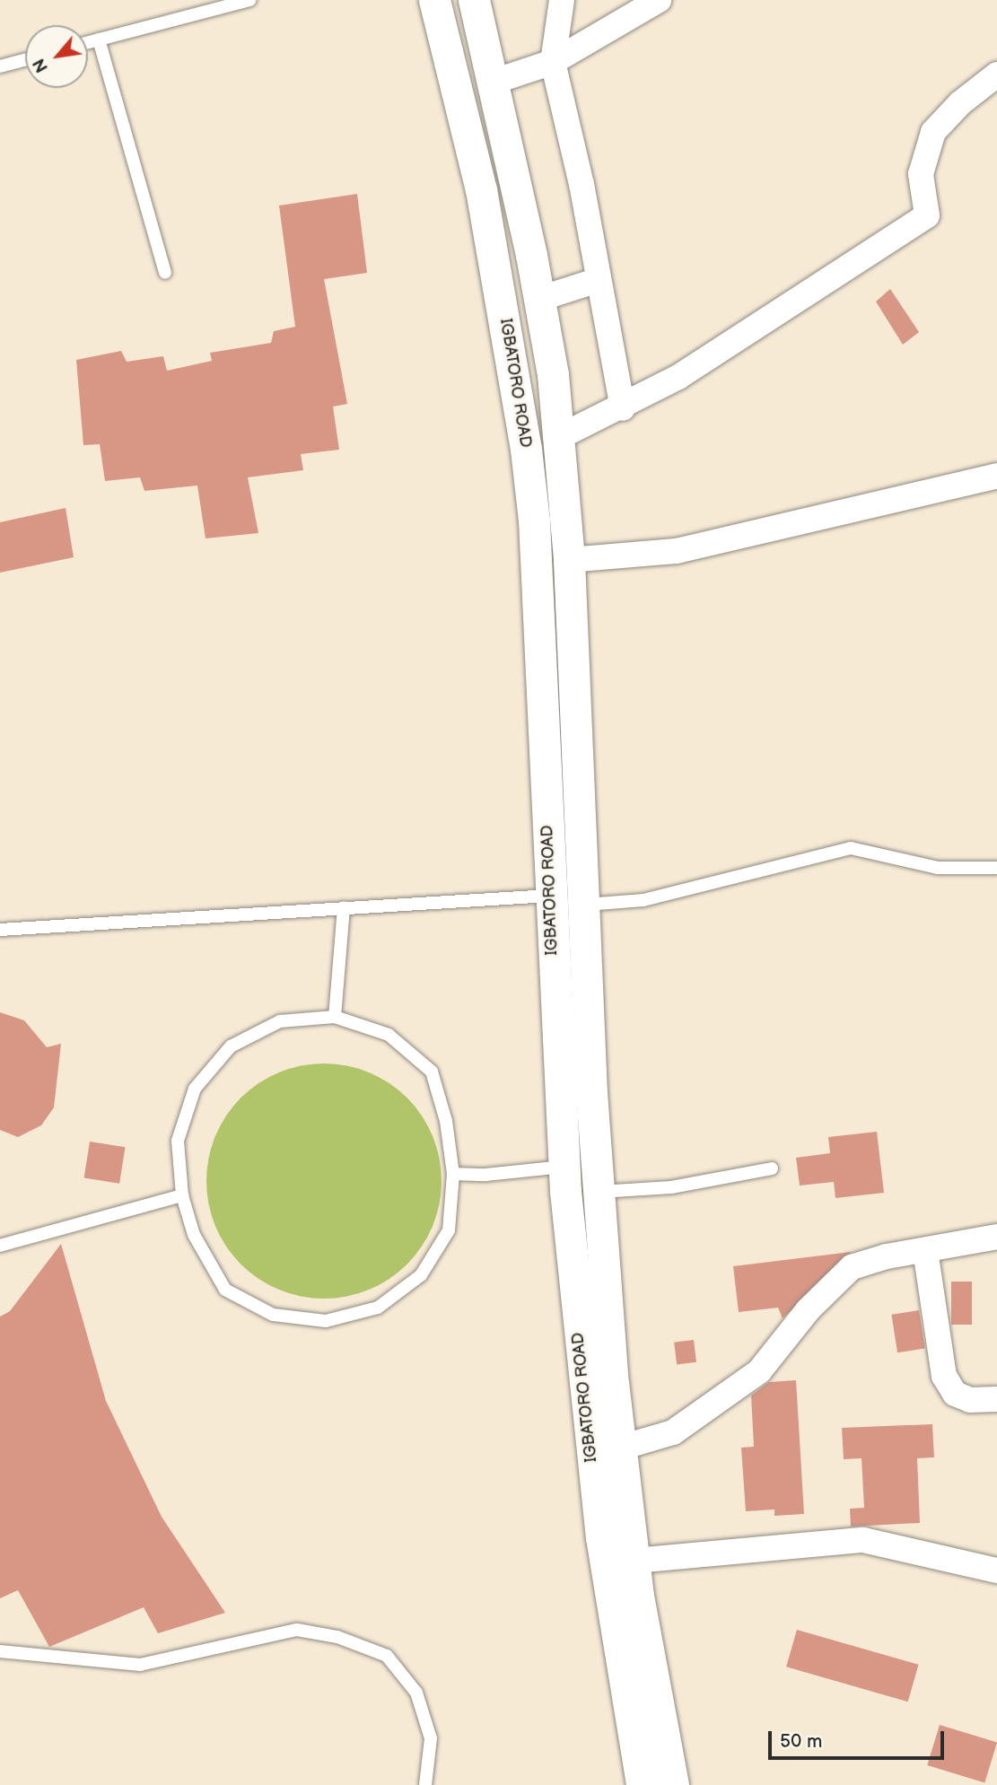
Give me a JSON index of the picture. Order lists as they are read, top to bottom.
{
  "streets": {
    "street": ["IGBATORO ROAD"]
  },
  "scale_bar": "50 m",
  "north": "bottom left"
}
